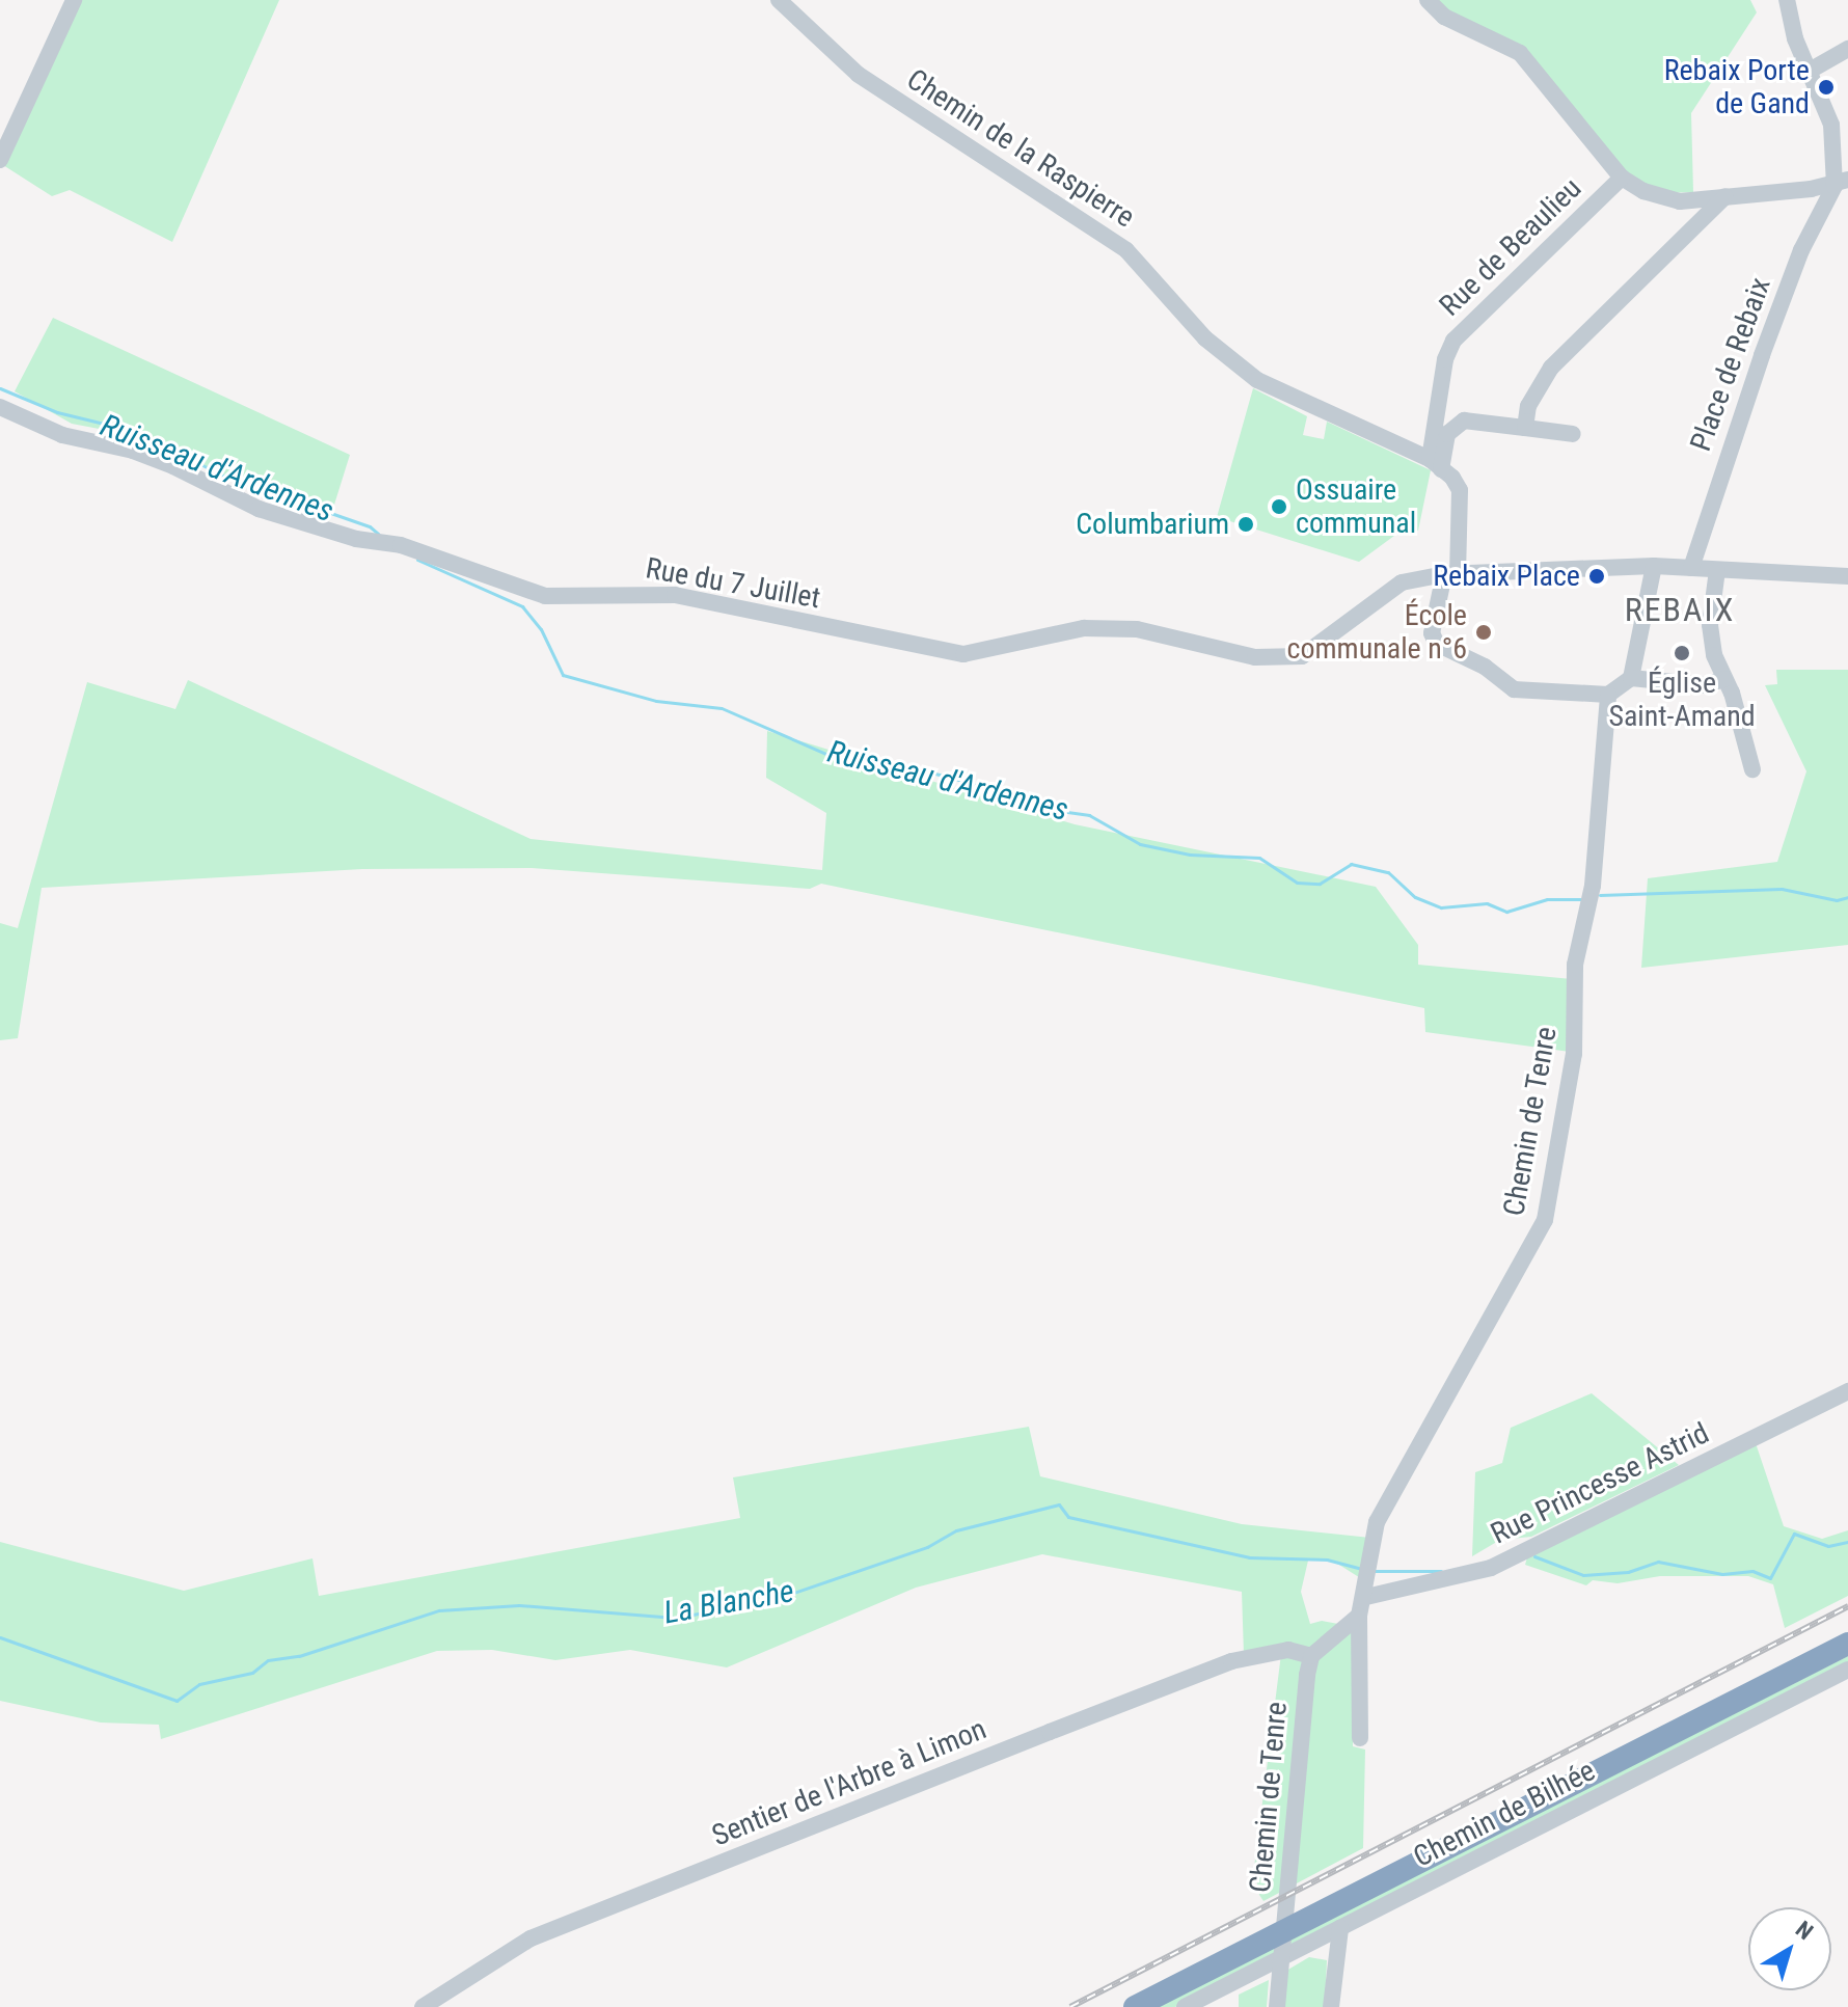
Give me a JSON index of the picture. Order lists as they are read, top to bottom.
{
  "streets": {
    "street": [
      "Chemin de la Raspierre",
      "Rue de Beaulieu",
      "Place de Rebaix",
      "Rue du 7 Juillet",
      "Chemin de Tenre",
      "Rue Princesse Astrid",
      "Sentier de l'Arbre à Limon",
      "Chemin de Bilhée"
    ]
  },
  "crossings": [
    ["Chemin de la Raspierre", "Rue de Beaulieu"],
    ["Chemin de Tenre", "Rue Princesse Astrid"],
    ["Chemin de Tenre", "Sentier de l'Arbre à Limon"]
  ],
  "districts": ["REBAIX"],
  "water": ["Ruisseau d'Ardennes", "La Blanche"],
  "places": [
    "Rebaix Porte de Gand",
    "Ossuaire communal",
    "Columbarium",
    "Rebaix Place",
    "École communale n°6",
    "Église Saint-Amand"
  ],
  "north": "top right"
}
